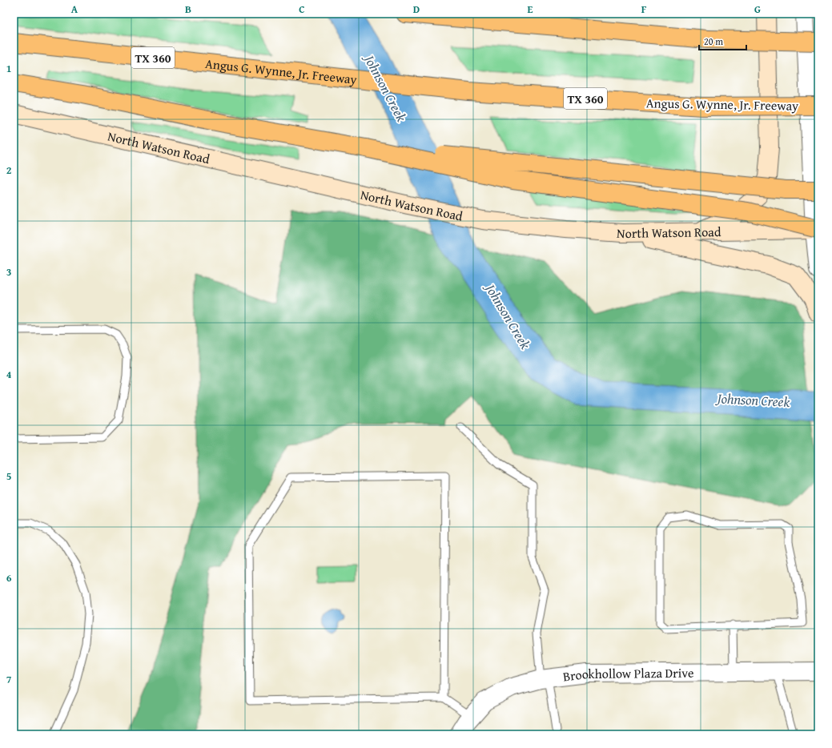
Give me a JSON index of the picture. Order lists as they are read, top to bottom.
{
  "streets": {
    "highway": ["TX 360", "Angus G. Wynne, Jr. Freeway"],
    "main road": ["North Watson Road"],
    "street": ["Brookhollow Plaza Drive"]
  },
  "water": ["Johnson Creek"],
  "scale_bar": "20 m",
  "grid": {
    "columns": [
      "A",
      "B",
      "C",
      "D",
      "E",
      "F",
      "G"
    ],
    "rows": [
      "1",
      "2",
      "3",
      "4",
      "5",
      "6",
      "7"
    ]
  }
}
